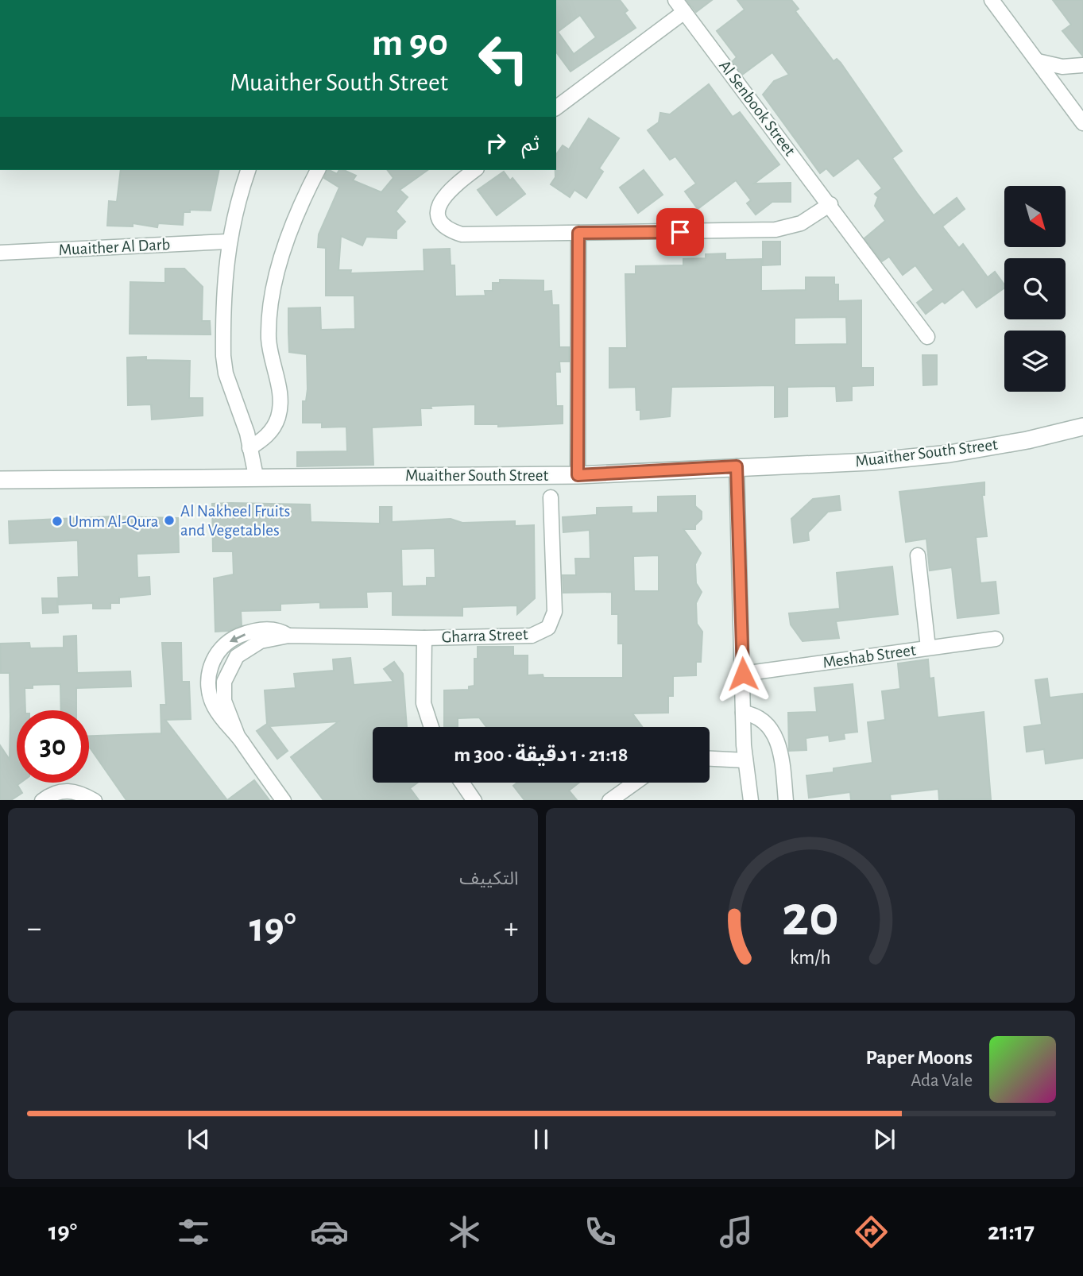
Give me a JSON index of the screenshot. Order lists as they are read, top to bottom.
{
  "streets": {
    "street": [
      "Al Senbook Street",
      "Muaither Al Darb",
      "Muaither South Street",
      "Gharra Street",
      "Meshab Street"
    ]
  },
  "places": ["Al Nakheel Fruits and Vegetables", "Umm Al-Qura"],
  "north": "bottom right",
  "page": {
    "turn": ["90 m", "Muaither South Street"],
    "then": "ثم",
    "limit": "30",
    "trip": "21:18 · 1 دقيقة · 300 m",
    "tile": "التكييف",
    "heat": ["−", "19°", "+"],
    "song": ["Paper Moons", "Ada Vale"],
    "tabs": ["21:17", "19°"],
    "gauge": ["20", "km/h"]
  }
}
